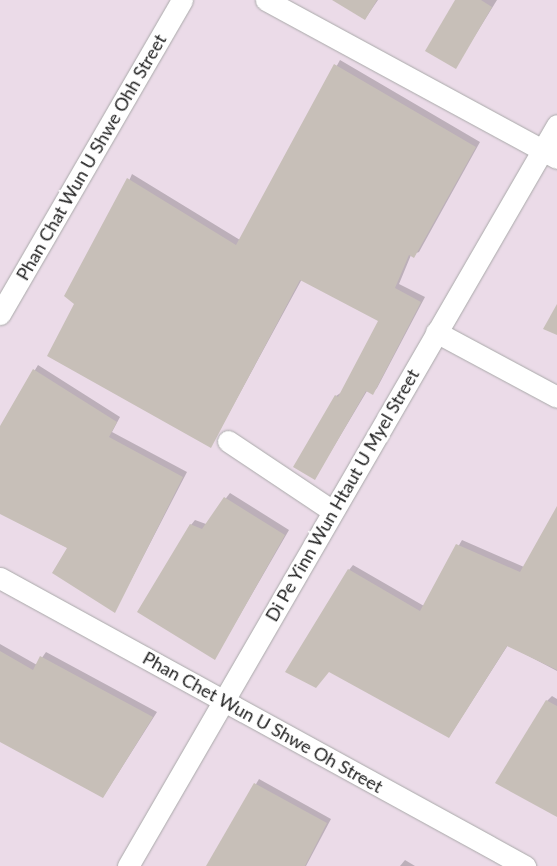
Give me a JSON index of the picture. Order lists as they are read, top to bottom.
{
  "streets": {
    "street": ["Phan Chat Wun U Shwe Ohh Street", "Di Pe Yinn Wun Htaut U Myel Street", "Phan Chet Wun U Shwe Oh Street"]
  },
  "crossings": [
    ["Di Pe Yinn Wun Htaut U Myel Street", "Phan Chet Wun U Shwe Oh Street"]
  ]
}
